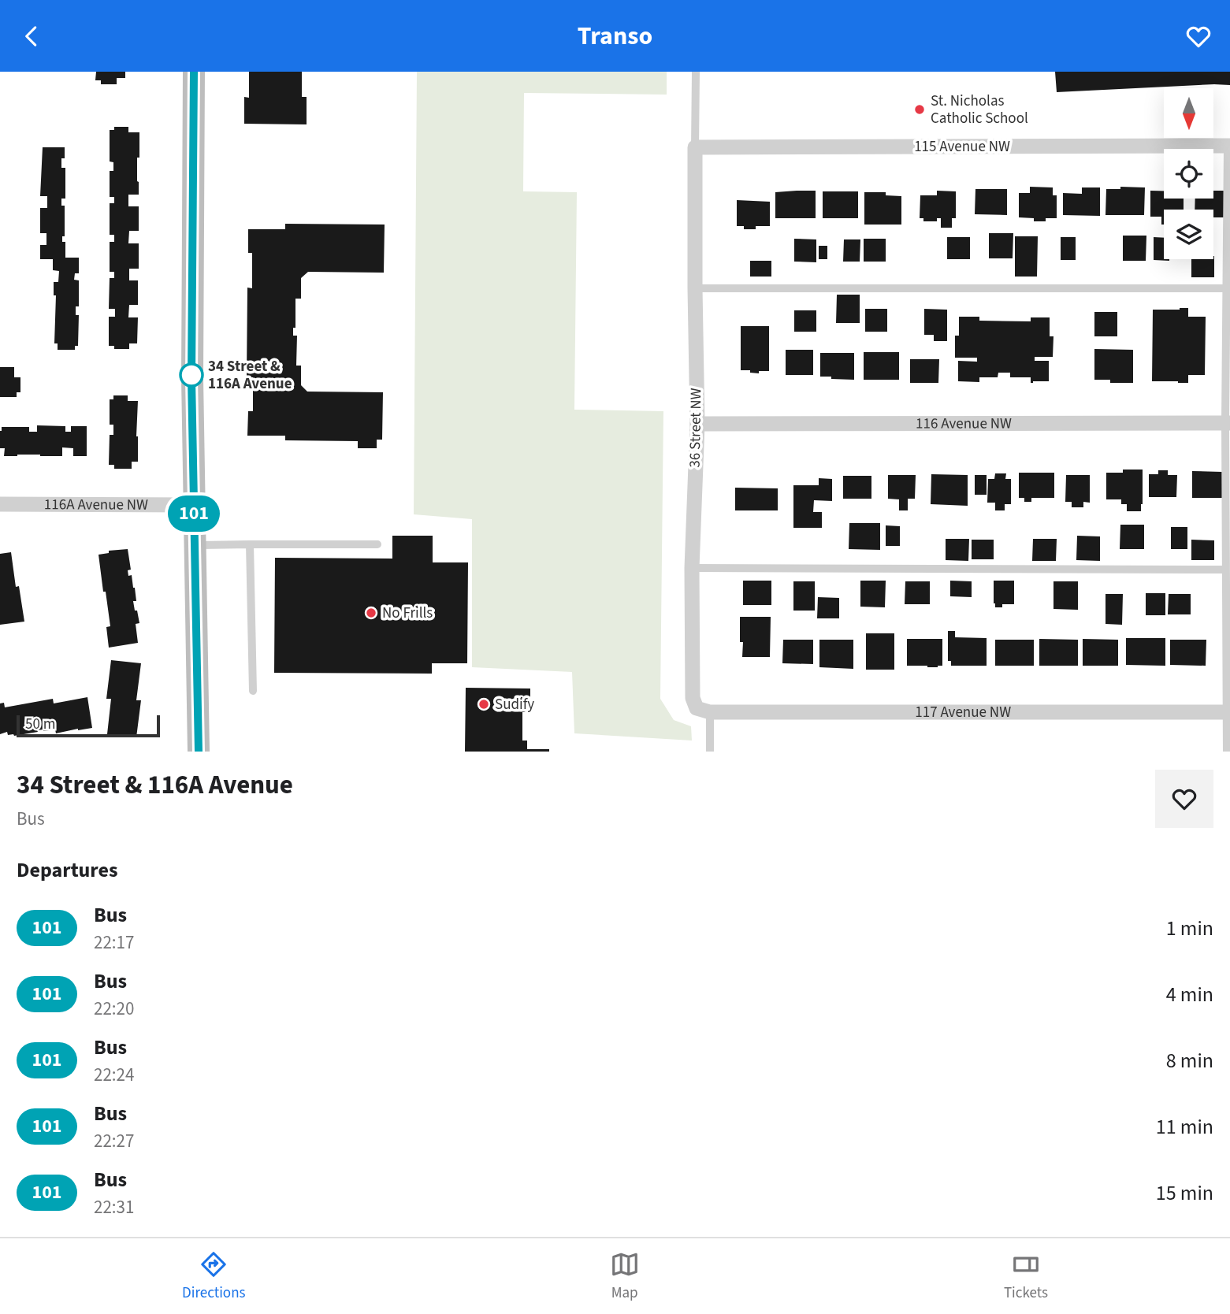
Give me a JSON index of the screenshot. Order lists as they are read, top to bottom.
{
  "streets": {
    "street": [
      "115 Avenue NW",
      "116 Avenue NW",
      "36 Street NW",
      "116A Avenue NW",
      "117 Avenue NW"
    ]
  },
  "crossings": [
    ["115 Avenue NW", "36 Street NW"],
    ["116 Avenue NW", "36 Street NW"],
    ["36 Street NW", "117 Avenue NW"]
  ],
  "places": [
    "St. Nicholas Catholic School",
    "34 Street & 116A Avenue",
    "No Frills",
    "Sudify"
  ],
  "lines": ["bus line 101"],
  "scale_bar": "50 m",
  "north": "bottom",
  "page": {
    "header": "Transo",
    "on_map": "101",
    "scale": "50 m",
    "heading": [
      ["34 Street & 116A Avenue", "Bus"],
      "Departures"
    ],
    "list": [
      {
        "mark": "101",
        "name": "Bus",
        "note": "22:17",
        "value": "1 min"
      },
      {
        "mark": "101",
        "name": "Bus",
        "note": "22:20",
        "value": "4 min"
      },
      {
        "mark": "101",
        "name": "Bus",
        "note": "22:24",
        "value": "8 min"
      },
      {
        "mark": "101",
        "name": "Bus",
        "note": "22:27",
        "value": "11 min"
      },
      {
        "mark": "101",
        "name": "Bus",
        "note": "22:31",
        "value": "15 min"
      }
    ],
    "tabs": ["Directions", "Map", "Tickets"]
  }
}
